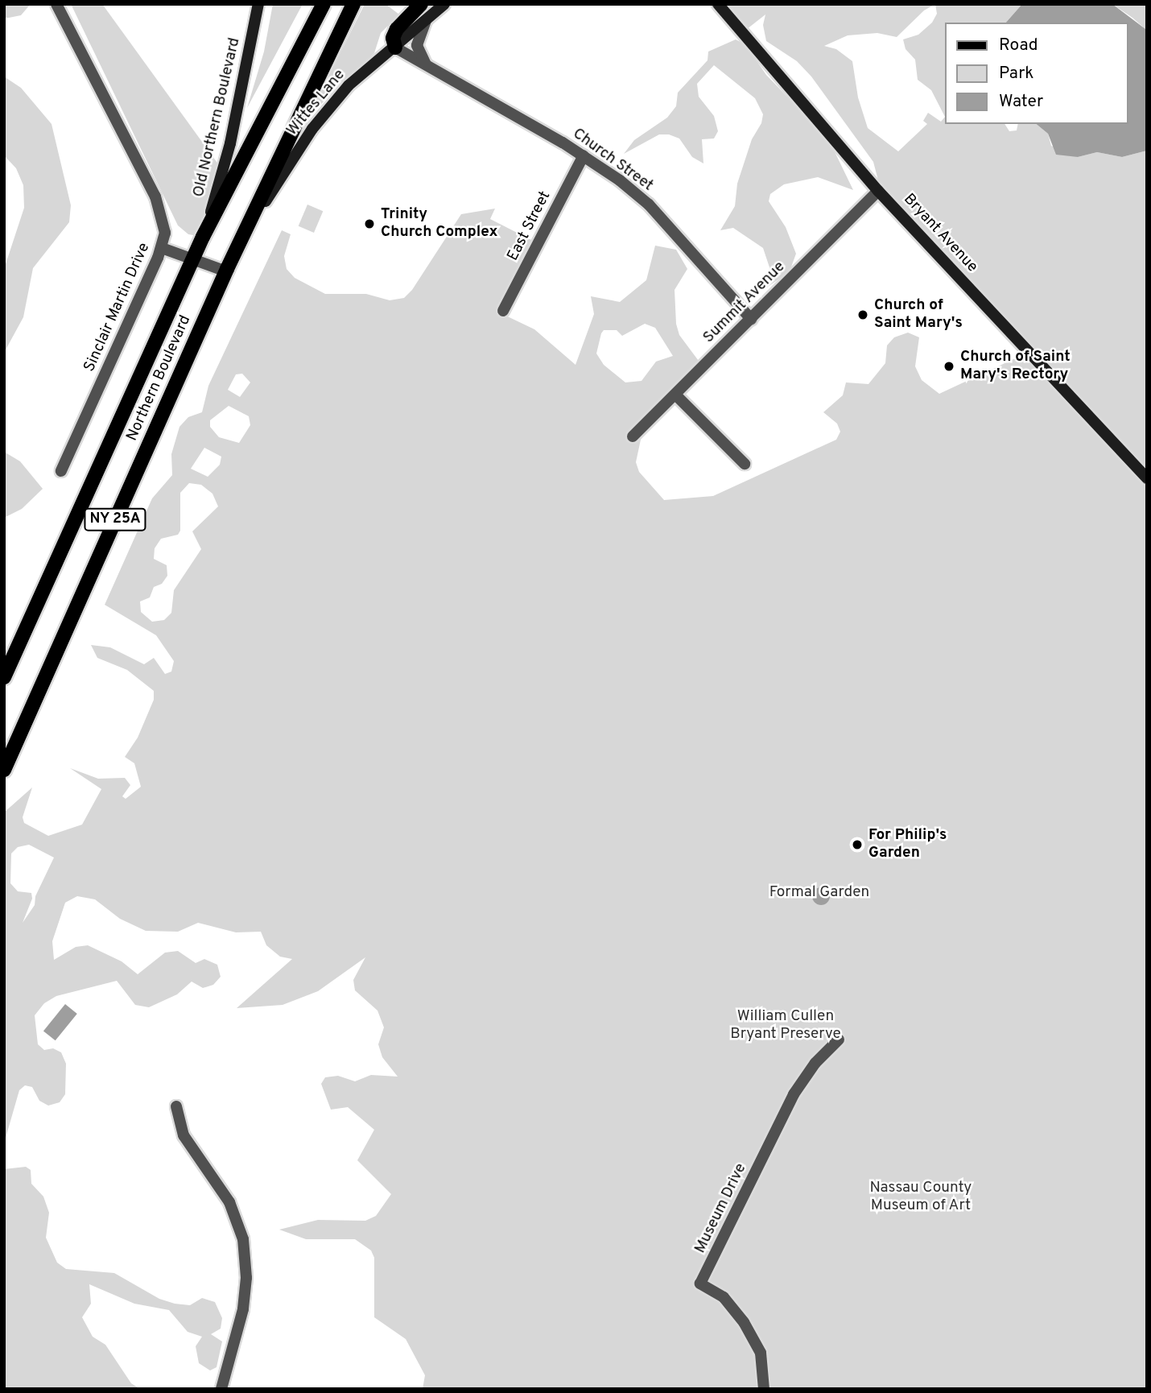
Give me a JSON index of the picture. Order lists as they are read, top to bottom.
{
  "streets": {
    "main road": [
      "Wittes Lane",
      "Old Northern Boulevard",
      "Bryant Avenue",
      "Northern Boulevard",
      "NY 25A"
    ],
    "street": [
      "Church Street",
      "East Street",
      "Summit Avenue",
      "Sinclair Martin Drive",
      "Museum Drive"
    ]
  },
  "crossings": [
    ["Wittes Lane", "Church Street"],
    ["Wittes Lane", "Northern Boulevard"],
    ["Old Northern Boulevard", "Northern Boulevard"],
    ["Church Street", "East Street"],
    ["Church Street", "Summit Avenue"],
    ["Bryant Avenue", "Summit Avenue"]
  ],
  "parks": ["Formal Garden", "William Cullen Bryant Preserve", "Nassau County Museum of Art"],
  "places": [
    "Trinity Church Complex",
    "Church of Saint Mary's",
    "Church of Saint Mary's Rectory",
    "For Philip's Garden"
  ],
  "legend": ["Road", "Park", "Water"]
}
